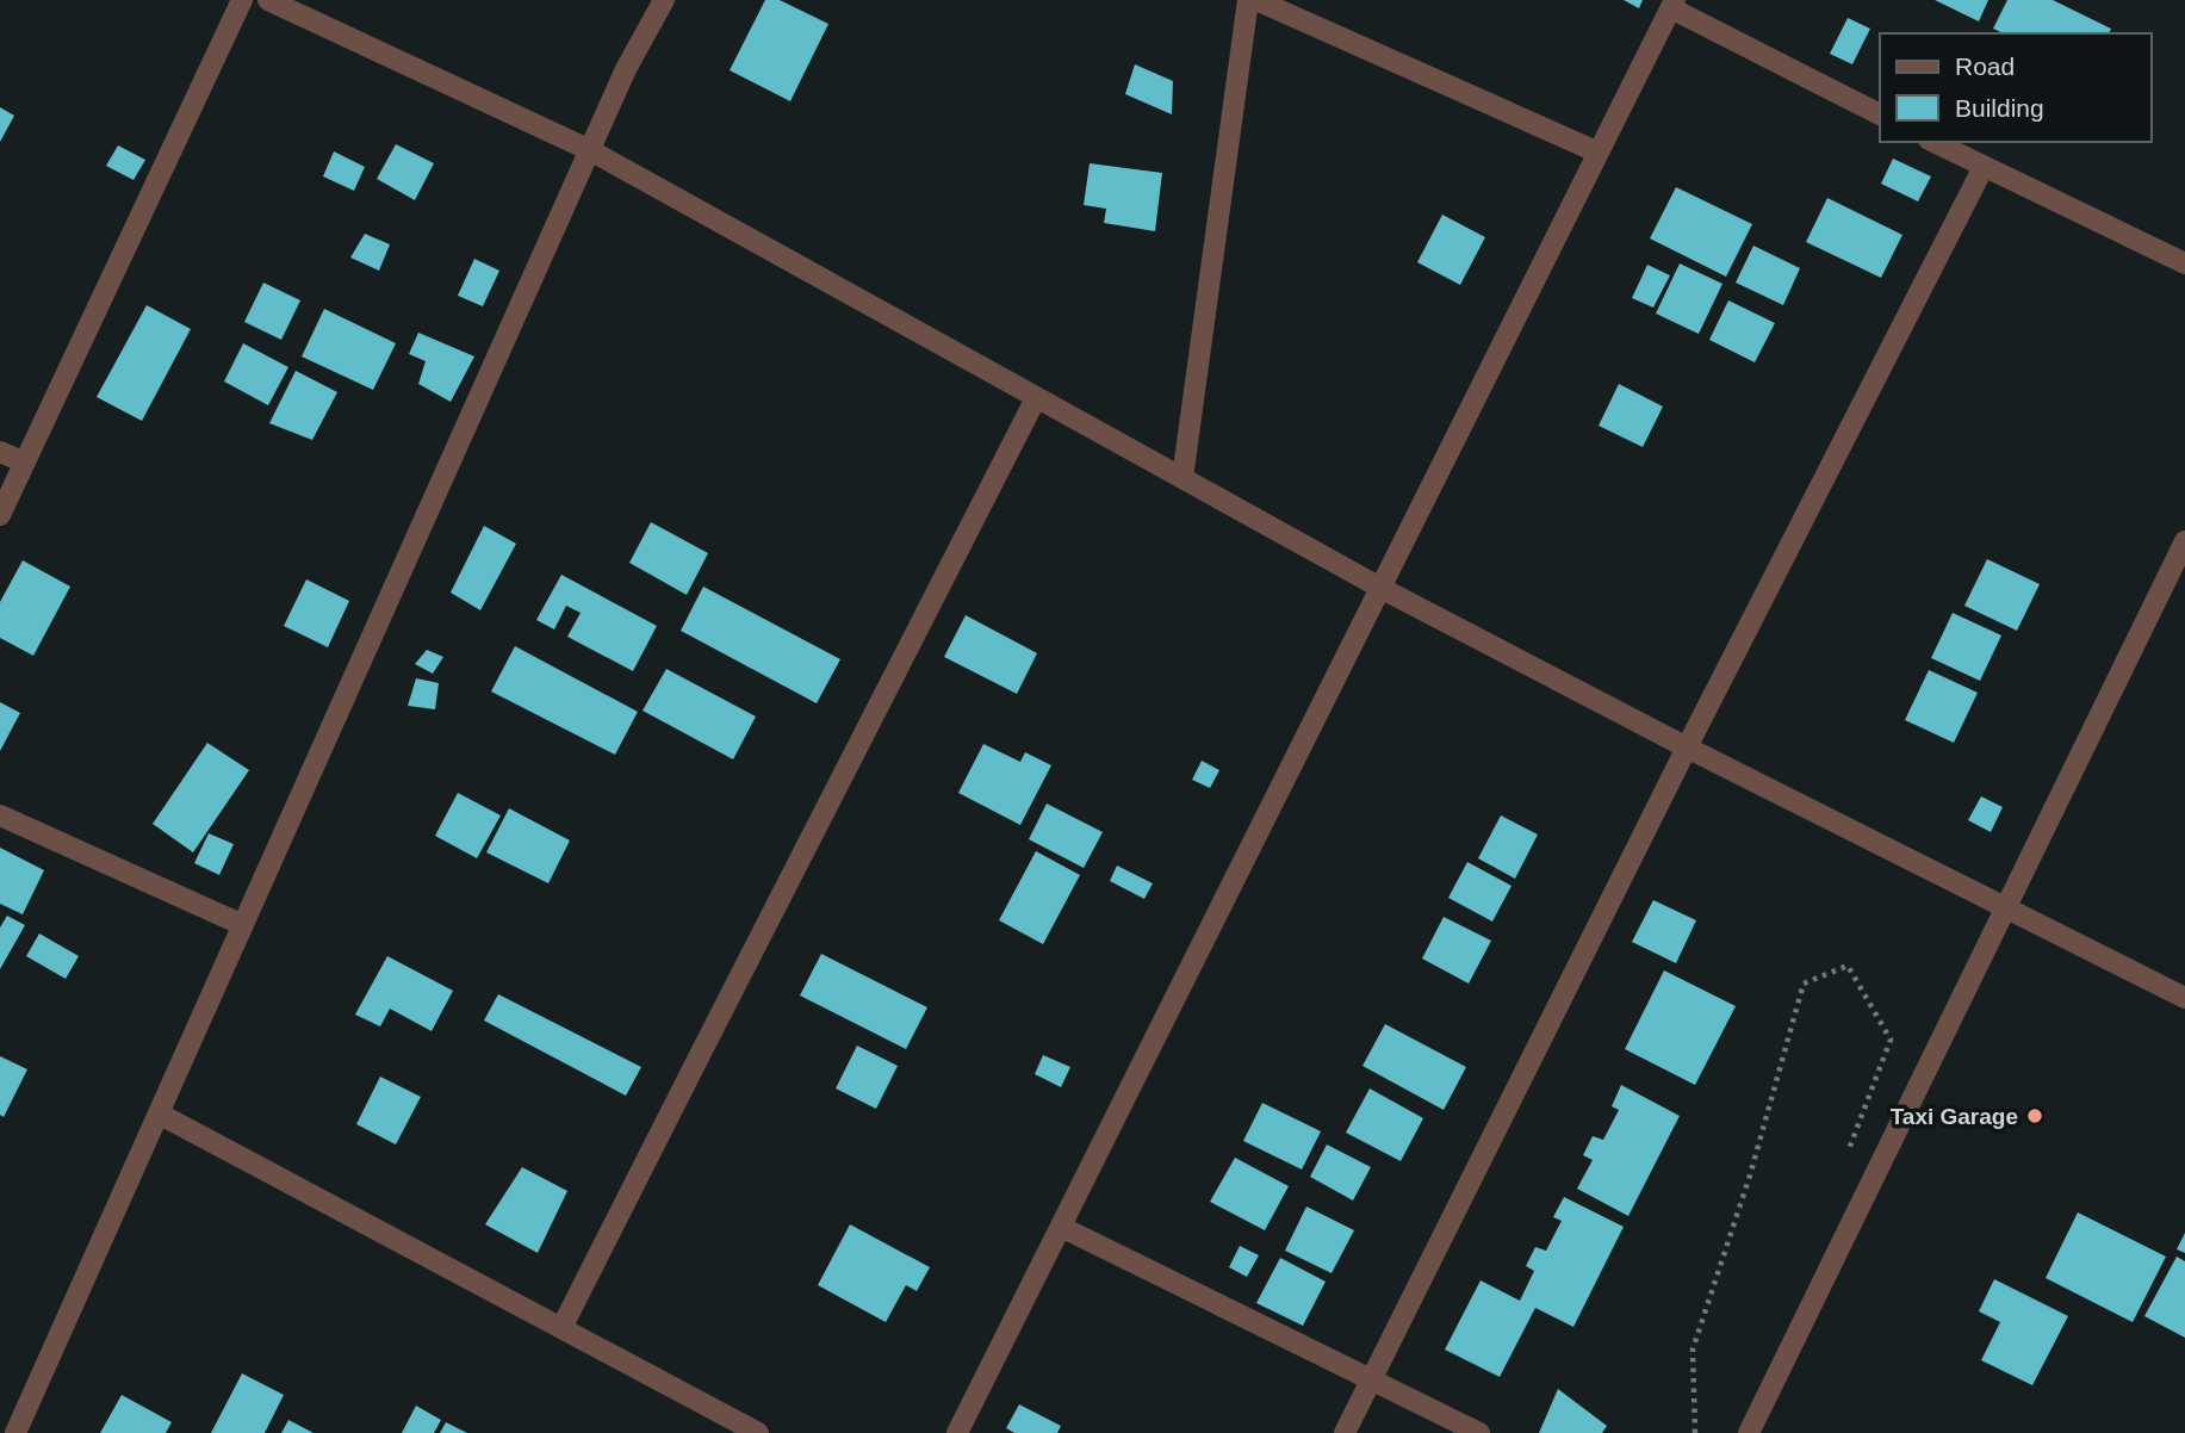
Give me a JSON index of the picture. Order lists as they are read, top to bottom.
{
  "places": ["Taxi Garage"],
  "legend": ["Road", "Building"]
}
